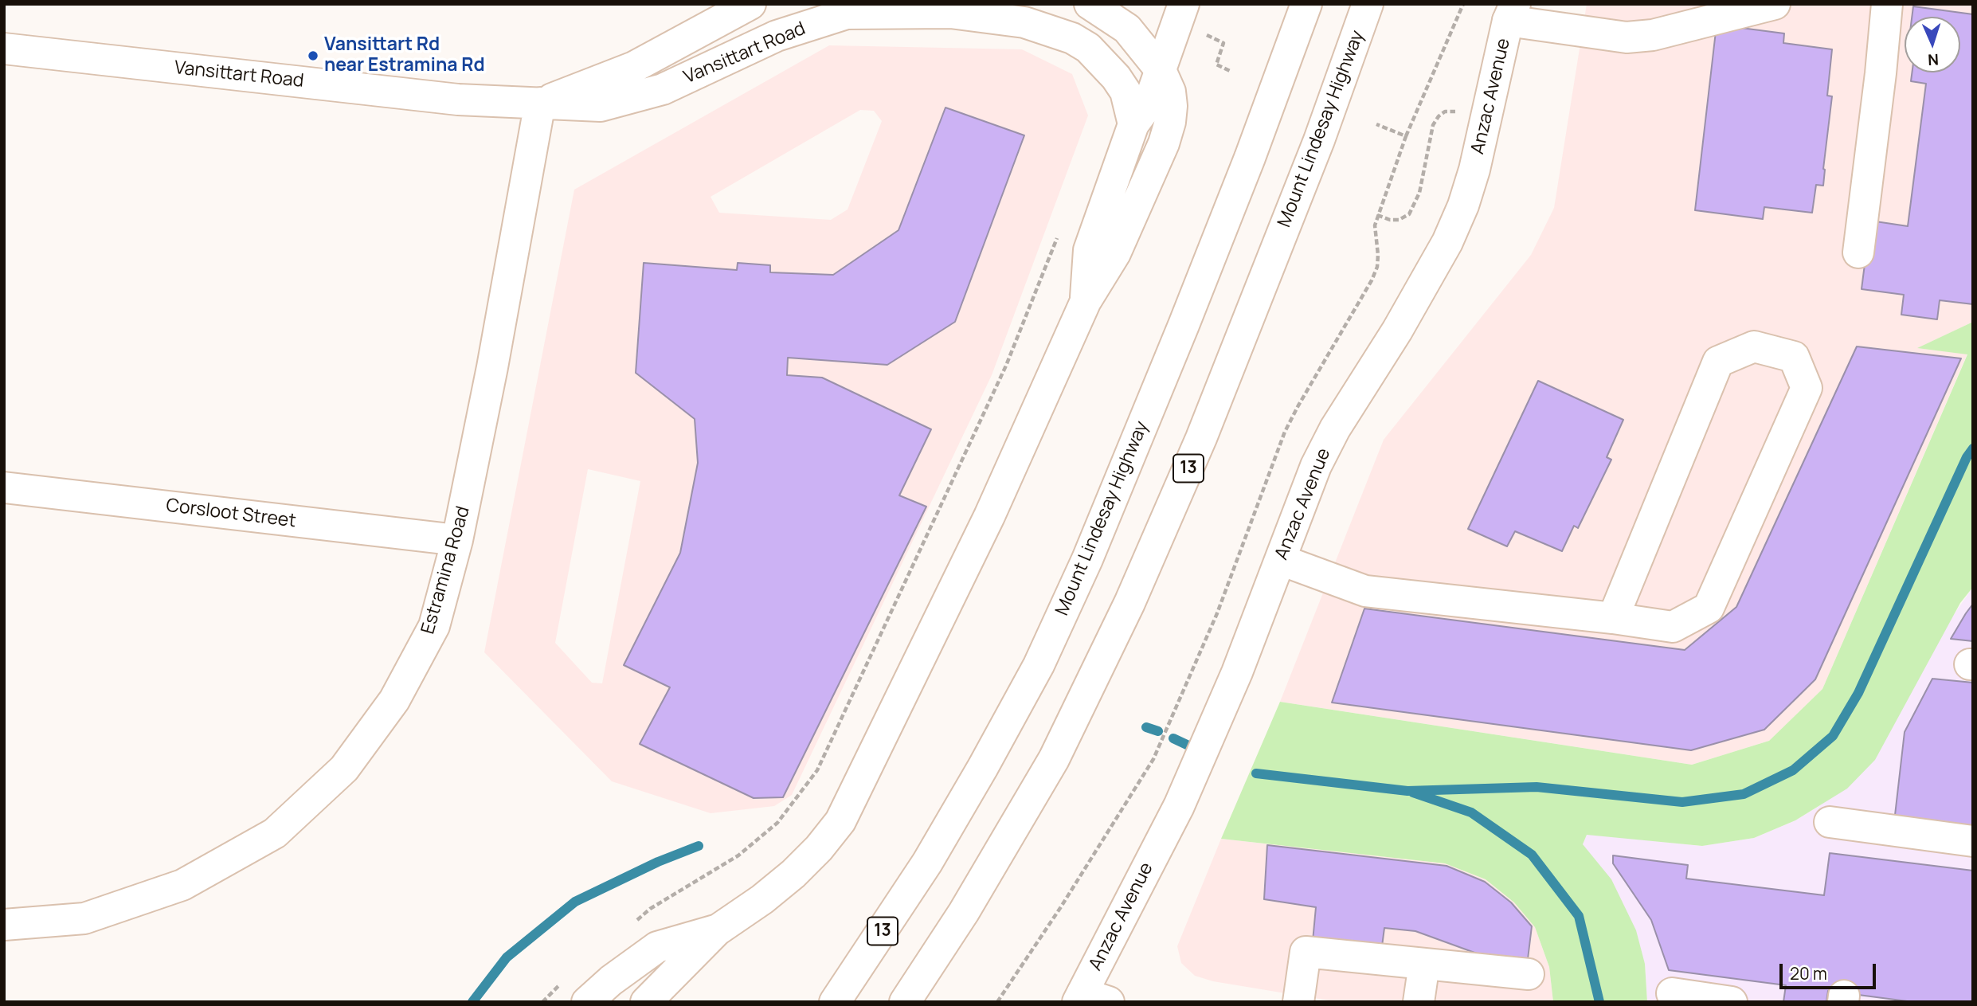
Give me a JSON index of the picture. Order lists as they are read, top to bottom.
{
  "streets": {
    "main road": [
      "Vansittart Road",
      "Anzac Avenue",
      "Mount Lindesay Highway",
      "13",
      "Corsloot Street",
      "Estramina Road"
    ]
  },
  "crossings": [
    ["Vansittart Road", "Estramina Road"],
    ["Corsloot Street", "Estramina Road"]
  ],
  "places": ["Vansittart Rd near Estramina Rd"],
  "scale_bar": "20 m",
  "north": "bottom"
}
